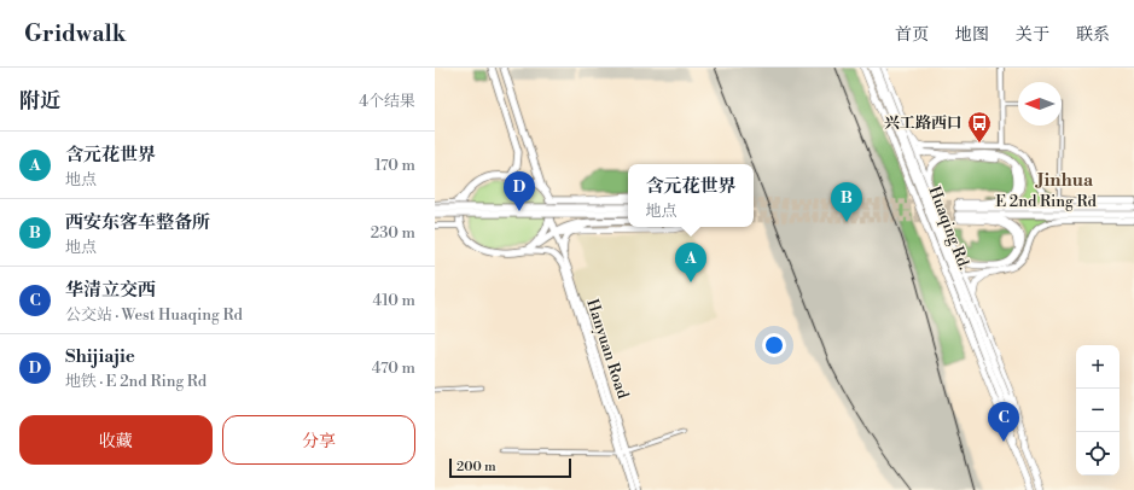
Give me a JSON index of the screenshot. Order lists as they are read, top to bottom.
{
  "streets": {
    "highway": ["E 2nd Ring Rd"],
    "main road": ["Huaqing Rd.", "Hanyuan Road"]
  },
  "districts": ["Jinhua"],
  "places": {
    "bus stop": ["兴工路西口"]
  },
  "scale_bar": "200 m",
  "north": "left",
  "page": {
    "header": "Gridwalk",
    "nav": [
      "首页",
      "地图",
      "关于",
      "联系"
    ],
    "heading": ["附近", "4个结果"],
    "list": [
      {
        "mark": "A",
        "name": "含元花世界",
        "note": "地点",
        "value": "170 m"
      },
      {
        "mark": "B",
        "name": "西安东客车整备所",
        "note": "地点",
        "value": "230 m"
      },
      {
        "mark": "C",
        "name": "华清立交西",
        "note": "公交站 · West Huaqing Rd",
        "value": "410 m"
      },
      {
        "mark": "D",
        "name": "Shijiajie",
        "note": "地铁 · E 2nd Ring Rd",
        "value": "470 m"
      }
    ],
    "popup": ["含元花世界", "地点"],
    "pins": [
      "D",
      "B",
      "A",
      "C"
    ],
    "map_buttons": ["+", "−"],
    "buttons": ["收藏", "分享"],
    "scale": "200 m"
  }
}
